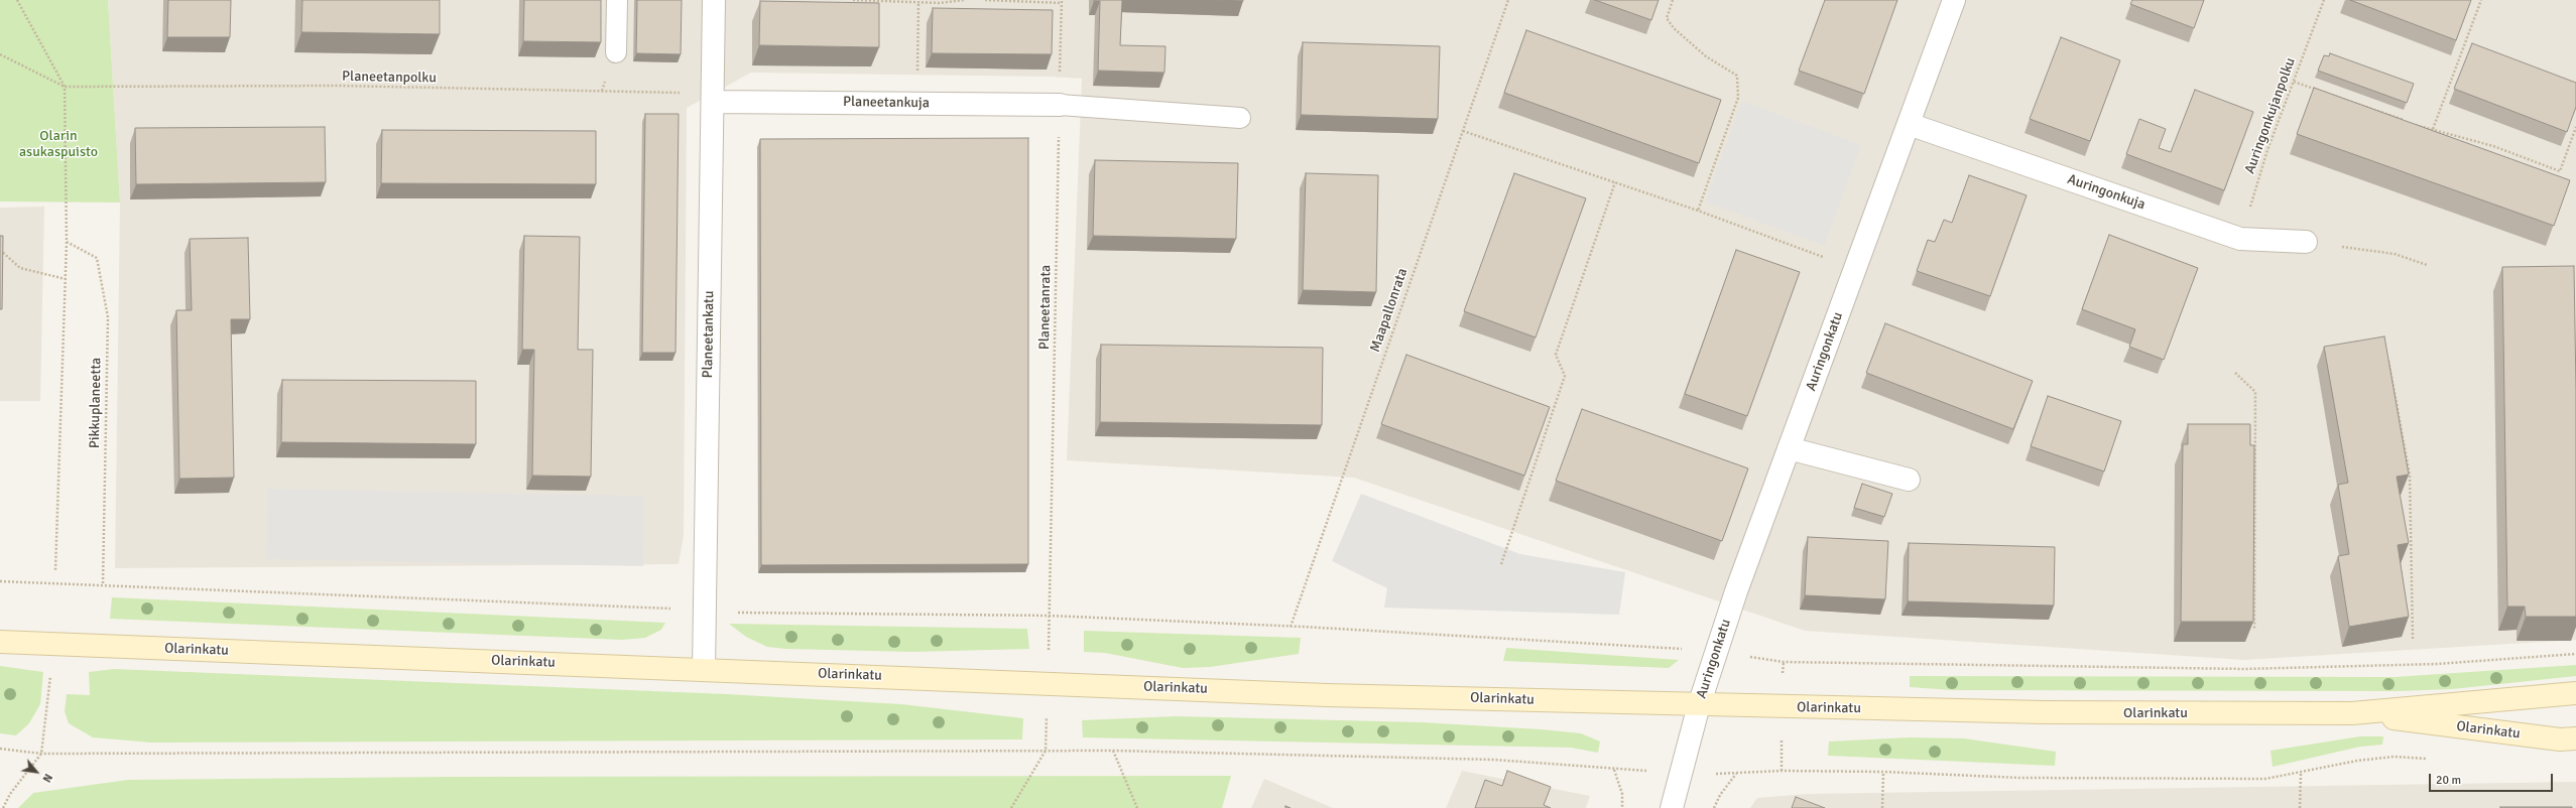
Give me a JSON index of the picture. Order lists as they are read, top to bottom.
{
  "streets": {
    "main road": ["Olarinkatu"],
    "street": [
      "Planeetankuja",
      "Auringonkuja",
      "Planeetankatu",
      "Auringonkatu"
    ],
    "path": [
      "Planeetanpolku",
      "Auringonkujanpolku",
      "Planeetanrata",
      "Maapallonrata",
      "Pikkuplaneetta"
    ]
  },
  "crossings": [
    ["Planeetanpolku", "Planeetankuja"],
    ["Planeetanpolku", "Planeetankatu"],
    ["Planeetankuja", "Planeetanrata"],
    ["Planeetankuja", "Planeetankatu"],
    ["Auringonkujanpolku", "Auringonkuja"],
    ["Auringonkuja", "Auringonkatu"],
    ["Planeetankatu", "Olarinkatu"],
    ["Auringonkatu", "Olarinkatu"]
  ],
  "parks": ["Olarin asukaspuisto"],
  "scale_bar": "20 m",
  "north": "bottom right"
}
